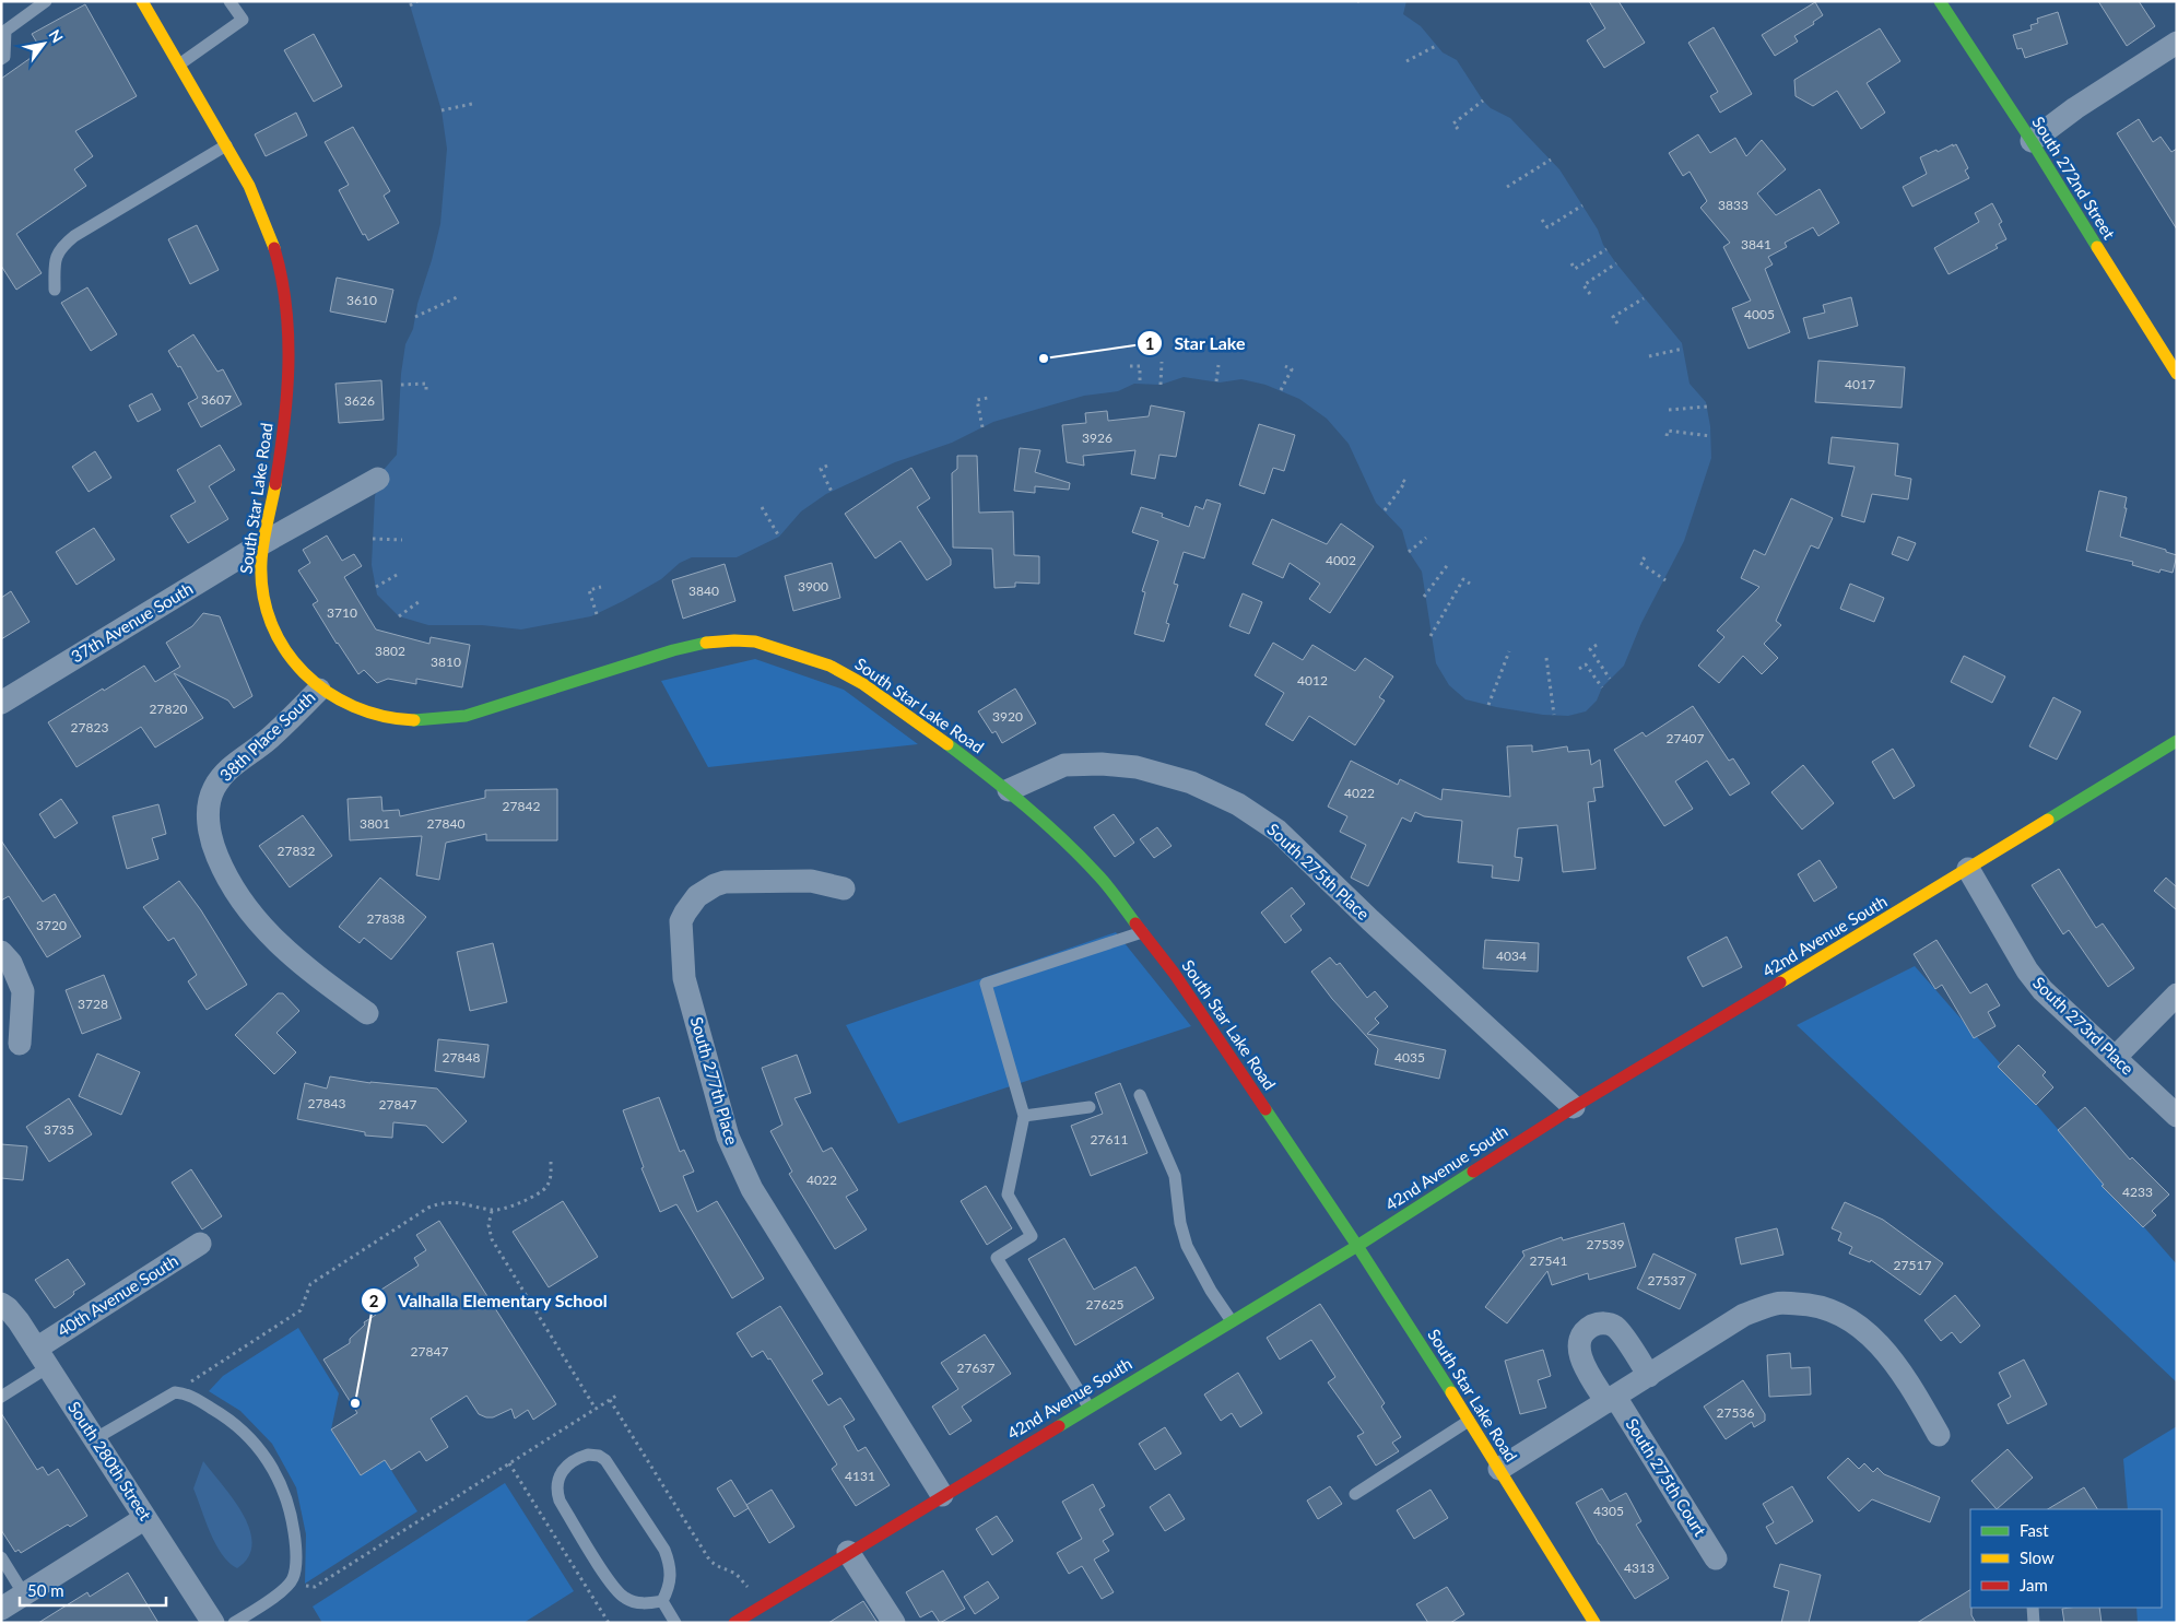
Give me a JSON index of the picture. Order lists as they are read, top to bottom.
{
  "streets": {
    "street": [
      "South 272nd Street",
      "South Star Lake Road",
      "37th Avenue South",
      "38th Place South",
      "South 275th Place",
      "42nd Avenue South",
      "South 273rd Place",
      "South 277th Place",
      "40th Avenue South",
      "South 280th Street",
      "South 275th Court"
    ]
  },
  "crossings": [
    ["South Star Lake Road", "37th Avenue South"],
    ["South Star Lake Road", "38th Place South"],
    ["South Star Lake Road", "South 275th Place"],
    ["South Star Lake Road", "42nd Avenue South"],
    ["South 275th Place", "42nd Avenue South"],
    ["42nd Avenue South", "South 273rd Place"],
    ["42nd Avenue South", "South 277th Place"],
    ["40th Avenue South", "South 280th Street"]
  ],
  "places": ["Star Lake", "Valhalla Elementary School"],
  "house_numbers": [
    "3833",
    "3841",
    "3610",
    "4005",
    "4017",
    "3607",
    "3626",
    "3926",
    "4002",
    "3900",
    "3840",
    "3710",
    "3802",
    "3810",
    "4012",
    "27820",
    "3920",
    "27823",
    "27407",
    "4022",
    "27842",
    "3801",
    "27840",
    "27832",
    "27838",
    "3720",
    "4034",
    "3728",
    "27848",
    "4035",
    "27843",
    "27847",
    "3735",
    "27611",
    "4022",
    "4233",
    "27539",
    "27541",
    "27517",
    "27537",
    "27625",
    "27847",
    "27637",
    "27536",
    "4131",
    "4305",
    "4313"
  ],
  "legend": ["Fast", "Slow", "Jam"],
  "scale_bar": "50 m",
  "north": "top right"
}
